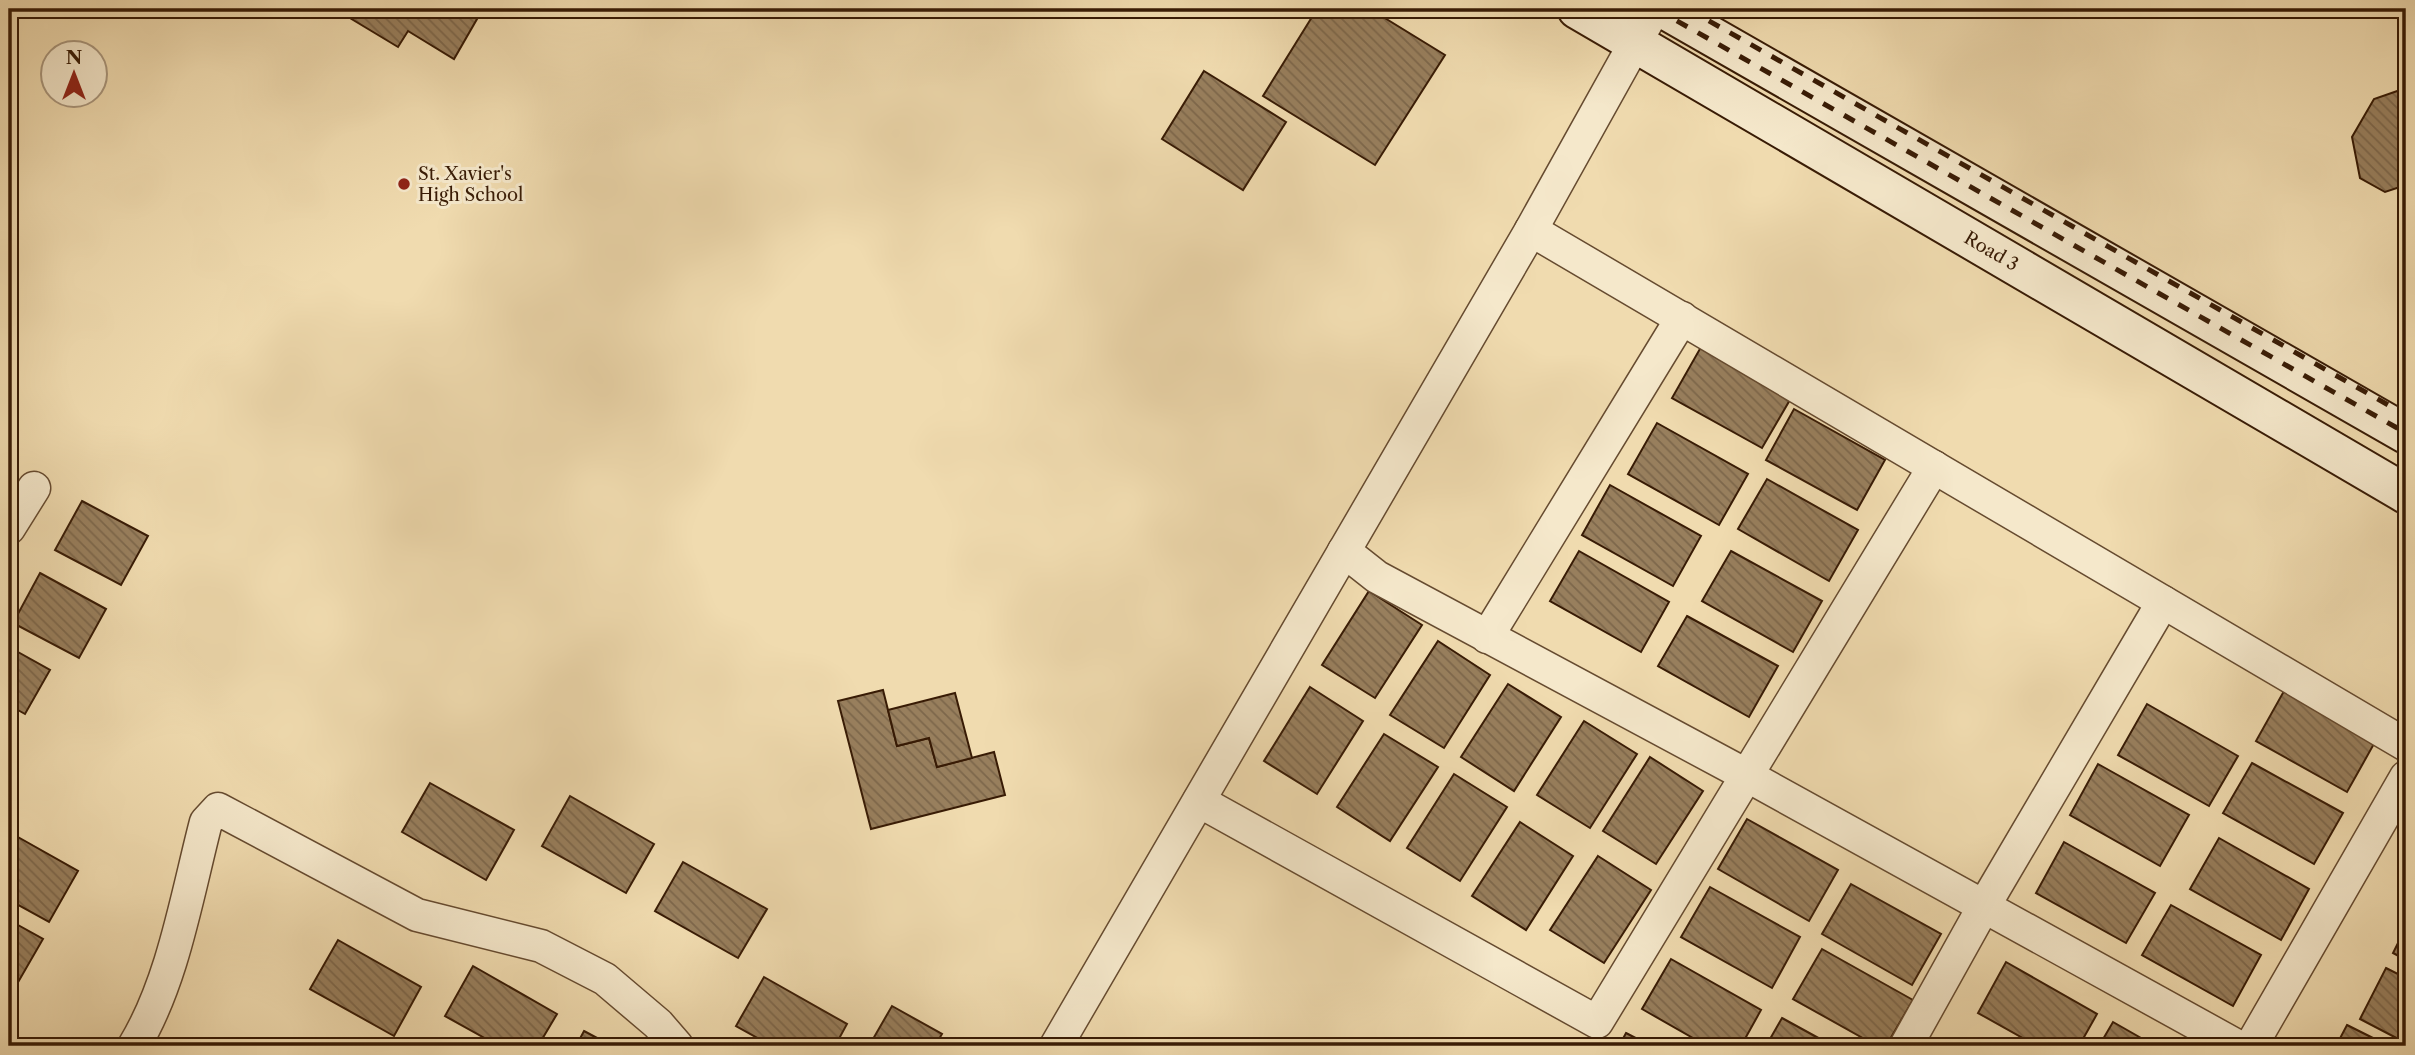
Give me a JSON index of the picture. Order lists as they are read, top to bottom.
{
  "streets": {
    "street": ["Road 3"]
  },
  "places": ["St. Xavier's High School"],
  "north": "top"
}
